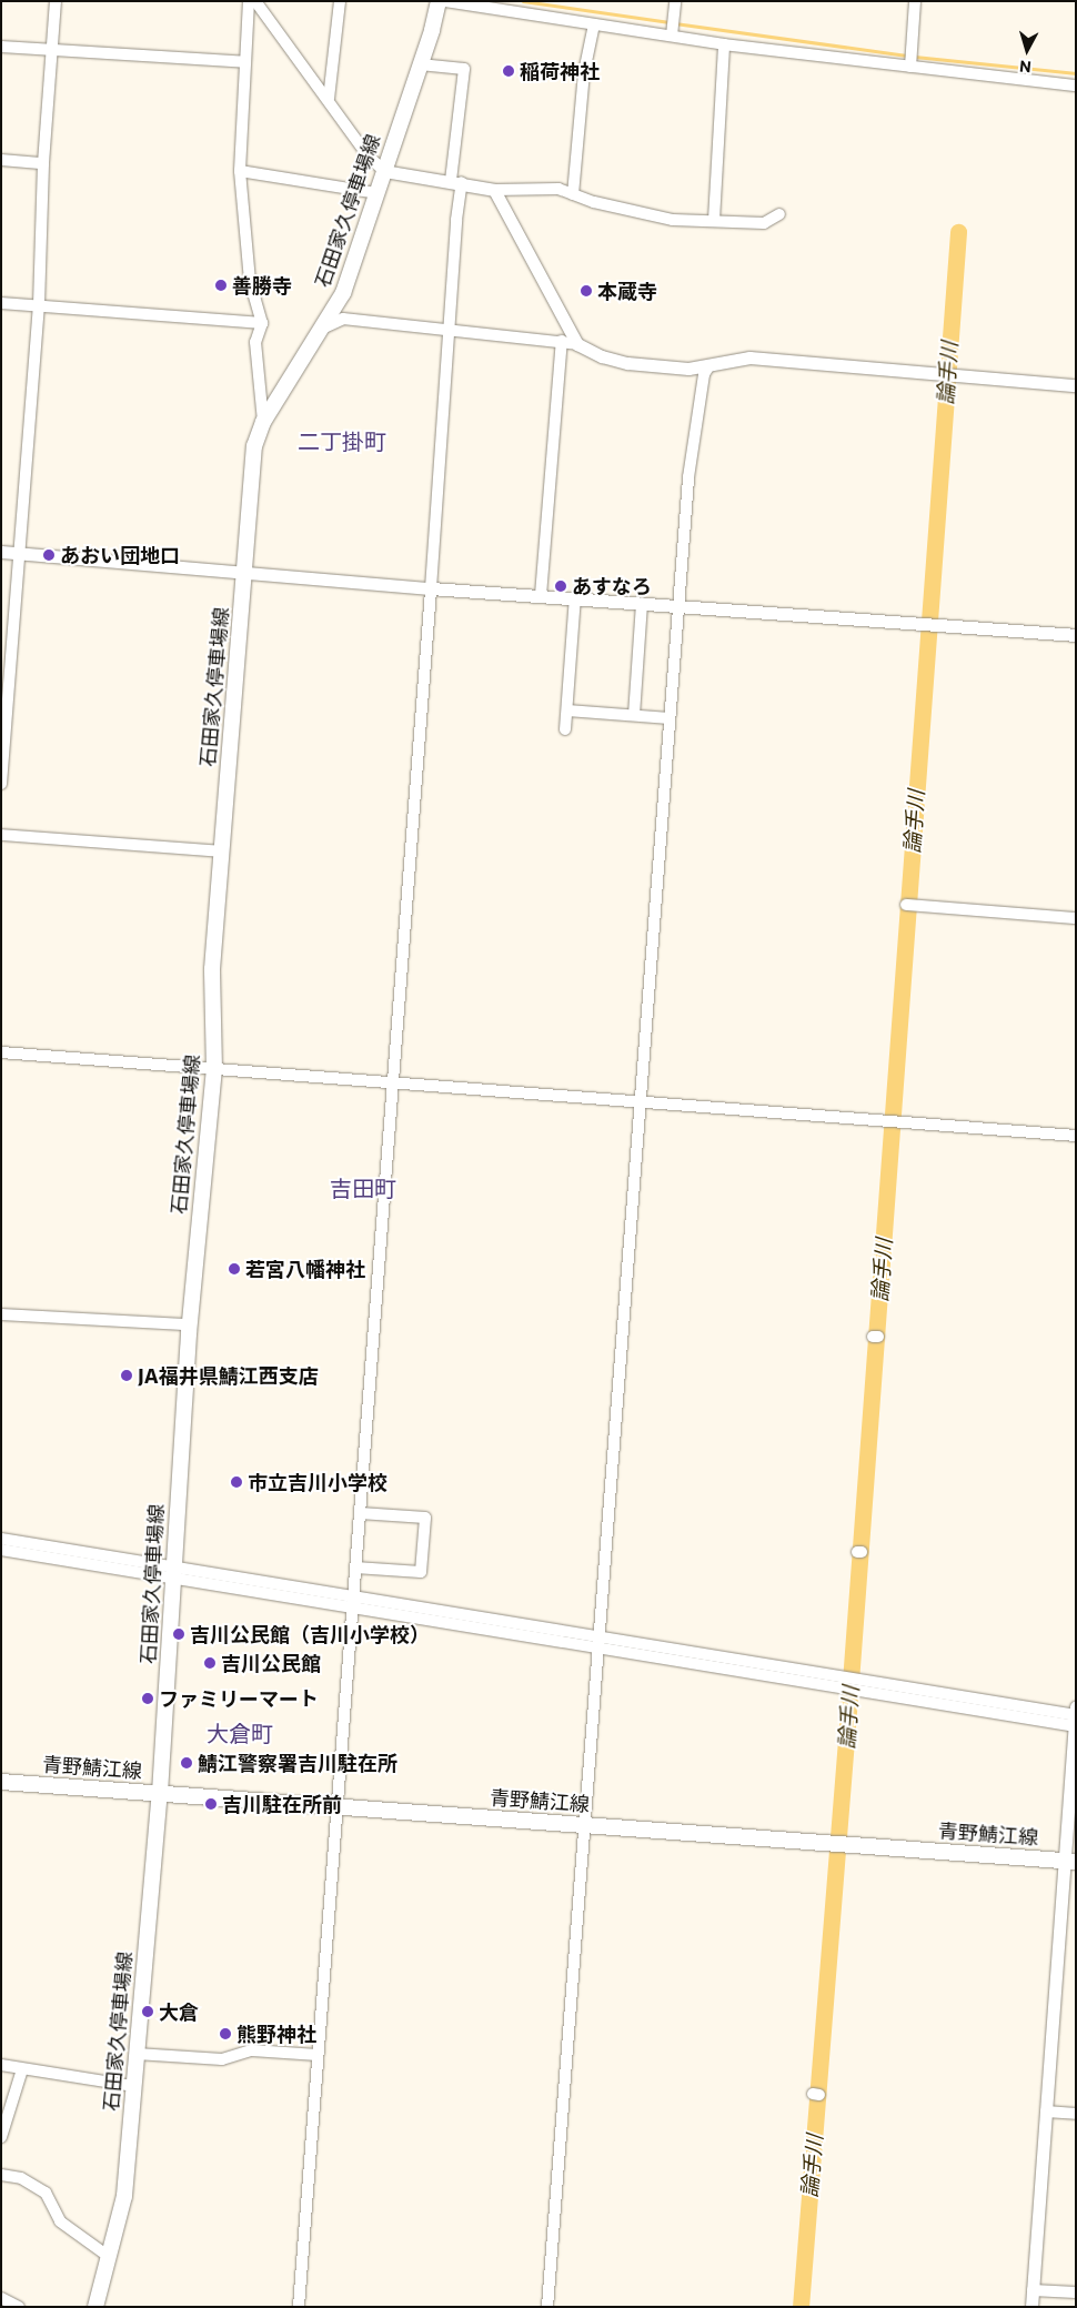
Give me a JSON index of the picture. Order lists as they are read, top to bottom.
{
  "streets": {
    "main road": ["石田家久停車場線", "青野鯖江線"]
  },
  "crossings": [
    ["石田家久停車場線", "青野鯖江線"]
  ],
  "districts": ["二丁掛町", "吉田町", "大倉町"],
  "water": ["論手川"],
  "places": [
    "稲荷神社",
    "善勝寺",
    "本蔵寺",
    "あおい団地口",
    "あすなろ",
    "若宮八幡神社",
    "JA福井県鯖江西支店",
    "市立吉川小学校",
    "吉川公民館（吉川小学校）",
    "吉川公民館",
    "ファミリーマート",
    "鯖江警察署吉川駐在所",
    "吉川駐在所前",
    "大倉",
    "熊野神社"
  ],
  "north": "bottom"
}
